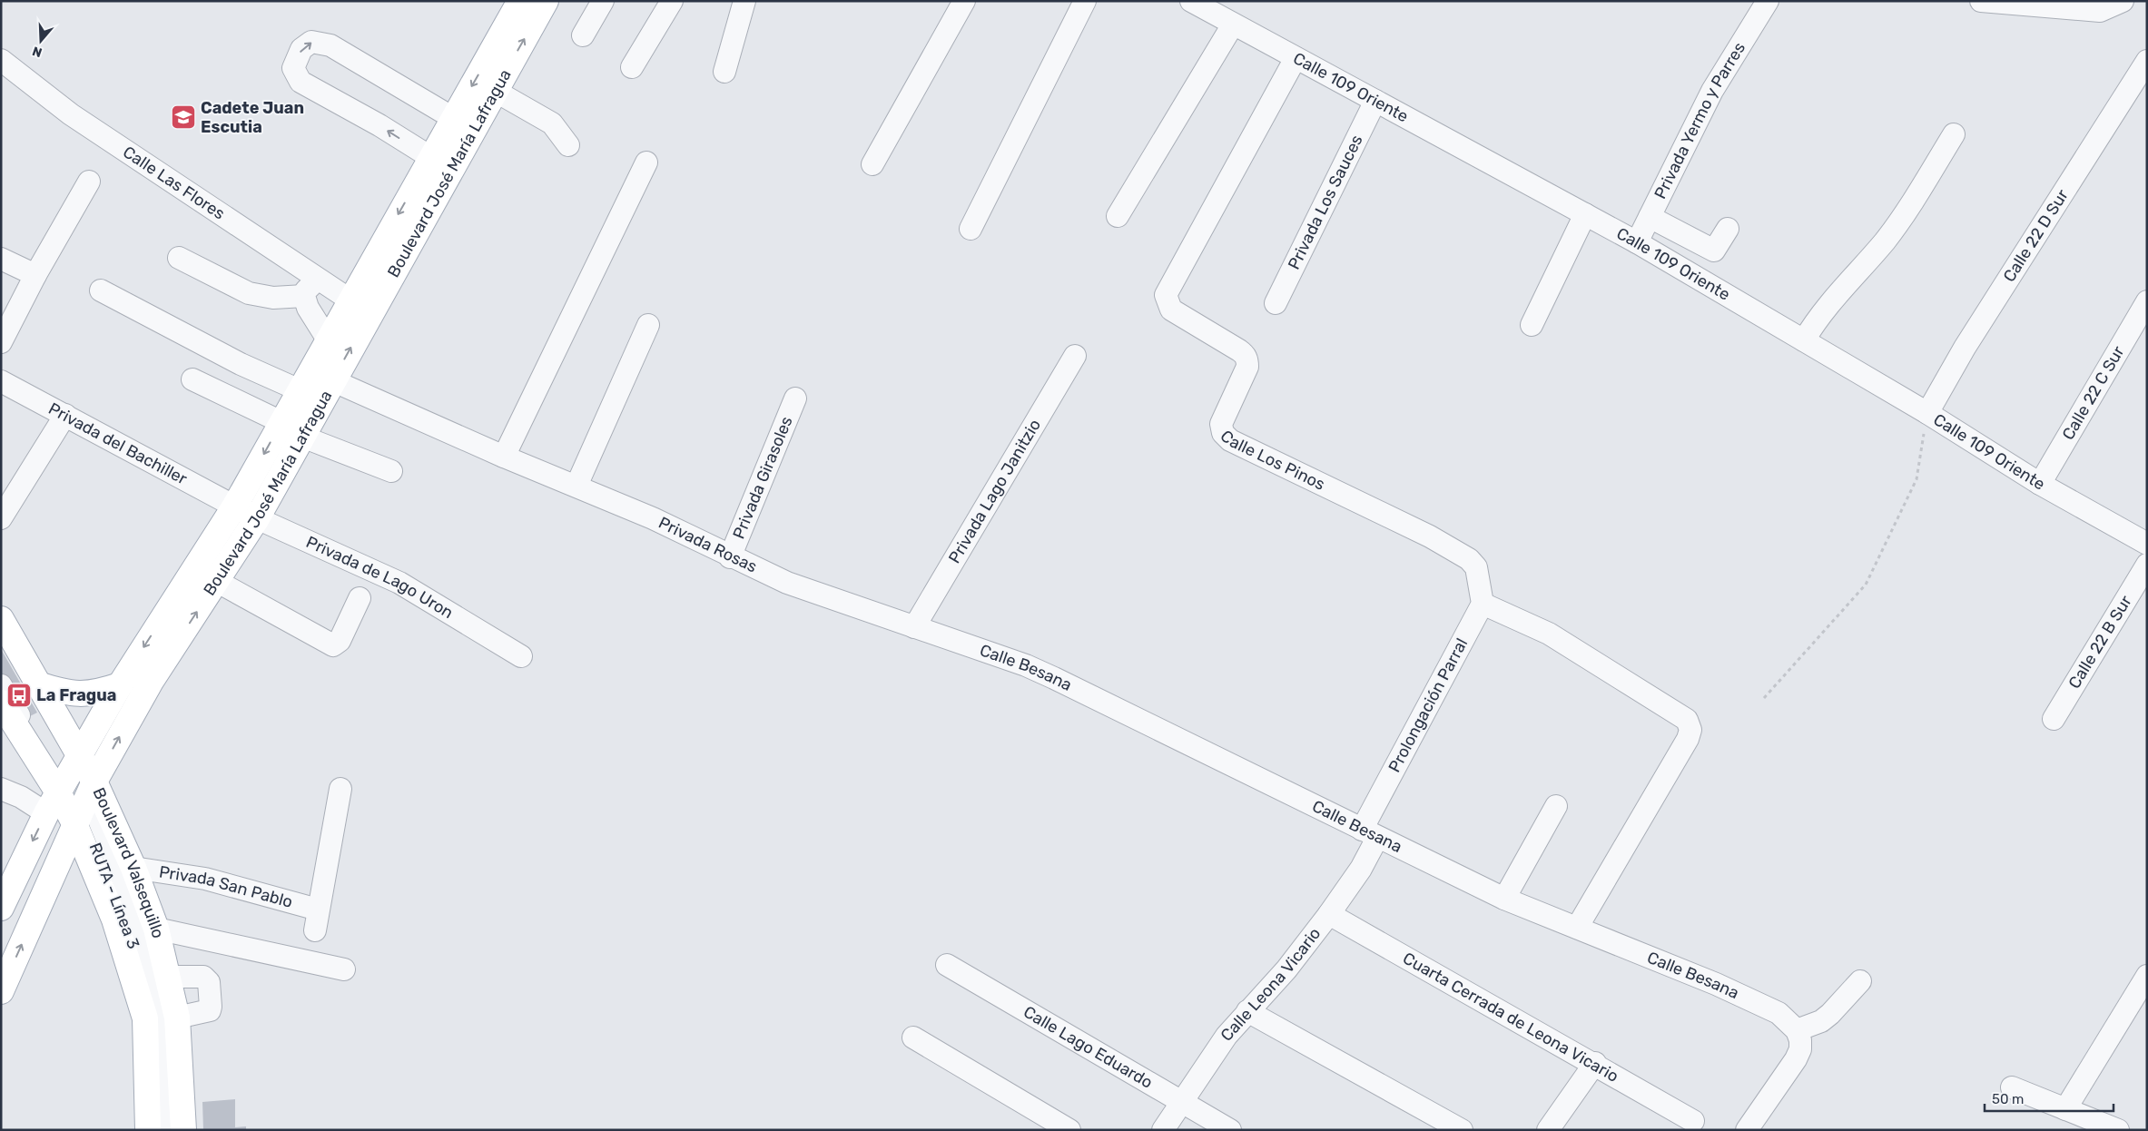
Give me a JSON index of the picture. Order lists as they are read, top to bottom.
{
  "streets": {
    "main road": ["Boulevard José María Lafragua", "Boulevard Valsequillo"],
    "street": [
      "Calle 109 Oriente",
      "Privada Yermo y Parres",
      "Calle Las Flores",
      "Privada Los Sauces",
      "Calle 22 D Sur",
      "Calle 22 C Sur",
      "Privada del Bachiller",
      "Calle Los Pinos",
      "Privada Girasoles",
      "Privada Lago Janitzio",
      "Privada Rosas",
      "Privada de Lago Uron",
      "Calle 22 B Sur",
      "Calle Besana",
      "Prolongación Parral",
      "Privada San Pablo",
      "RUTA - Línea 3",
      "Calle Leona Vicario",
      "Cuarta Cerrada de Leona Vicario",
      "Calle Lago Eduardo"
    ]
  },
  "crossings": [
    ["Calle 109 Oriente", "Privada Yermo y Parres"],
    ["Calle 109 Oriente", "Privada Los Sauces"],
    ["Calle 109 Oriente", "Calle 22 D Sur"],
    ["Calle 109 Oriente", "Calle 22 C Sur"],
    ["Calle 109 Oriente", "Calle Los Pinos"],
    ["Boulevard José María Lafragua", "Calle Las Flores"],
    ["Boulevard José María Lafragua", "Privada del Bachiller"],
    ["Boulevard José María Lafragua", "Privada Rosas"],
    ["Boulevard José María Lafragua", "Privada de Lago Uron"],
    ["Boulevard José María Lafragua", "Boulevard Valsequillo"],
    ["Boulevard José María Lafragua", "RUTA - Línea 3"],
    ["Privada del Bachiller", "Privada de Lago Uron"],
    ["Calle Los Pinos", "Prolongación Parral"],
    ["Privada Girasoles", "Privada Rosas"],
    ["Privada Lago Janitzio", "Privada Rosas"],
    ["Privada Lago Janitzio", "Calle Besana"],
    ["Privada Rosas", "Calle Besana"],
    ["Calle Besana", "Prolongación Parral"],
    ["Calle Besana", "Calle Leona Vicario"],
    ["Prolongación Parral", "Calle Leona Vicario"],
    ["Boulevard Valsequillo", "Privada San Pablo"],
    ["Boulevard Valsequillo", "RUTA - Línea 3"],
    ["Calle Leona Vicario", "Cuarta Cerrada de Leona Vicario"],
    ["Calle Leona Vicario", "Calle Lago Eduardo"]
  ],
  "places": {
    "school or university": ["Cadete Juan Escutia"],
    "bus stop": ["La Fragua"]
  },
  "scale_bar": "50 m",
  "north": "bottom"
}
